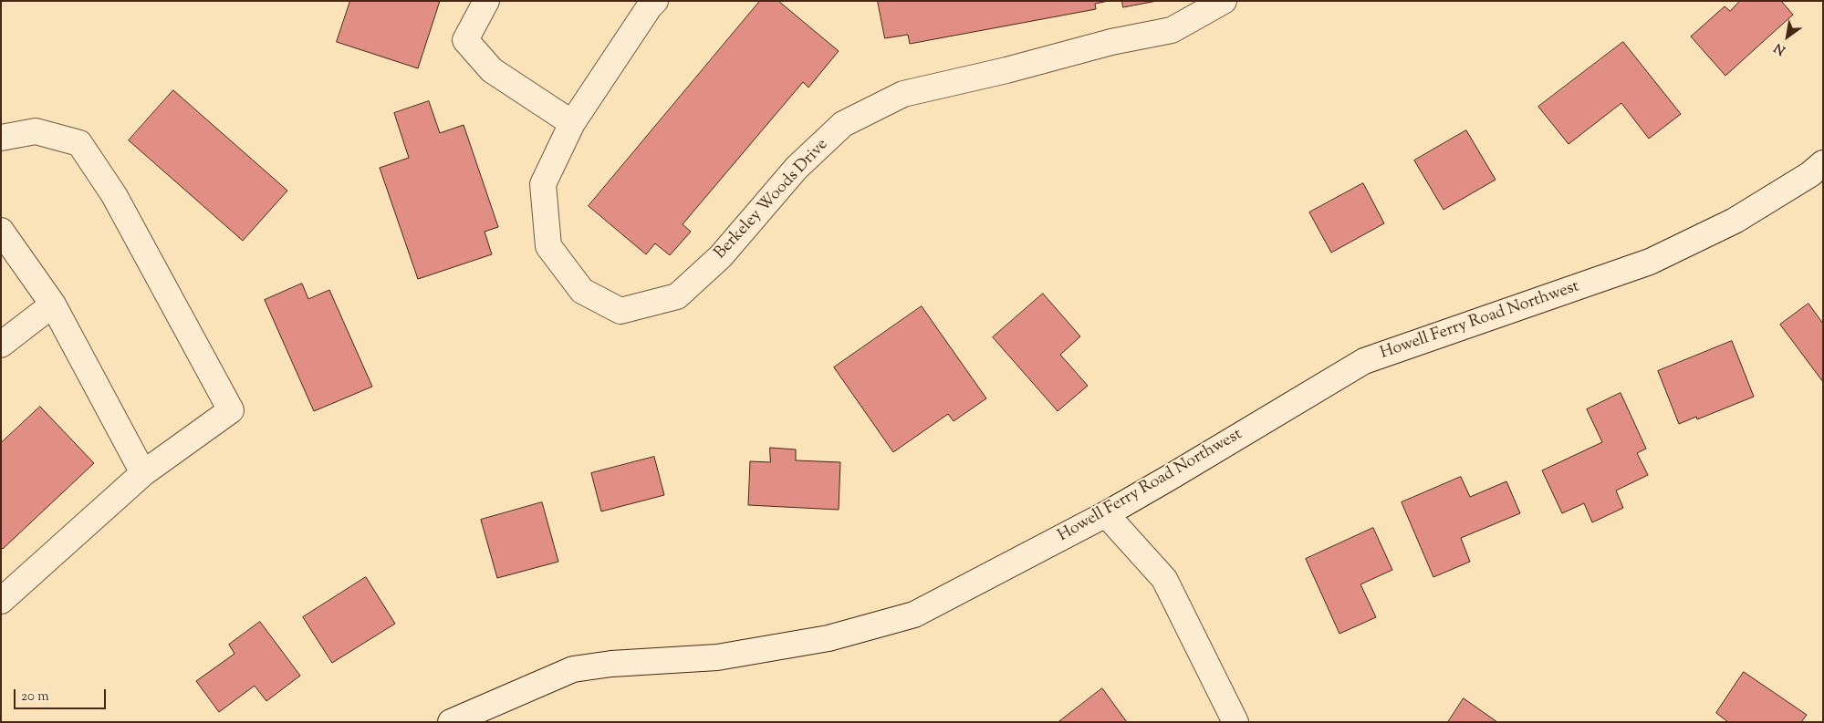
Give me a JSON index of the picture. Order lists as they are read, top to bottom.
{
  "streets": {
    "street": ["Berkeley Woods Drive", "Howell Ferry Road Northwest"]
  },
  "scale_bar": "20 m",
  "north": "bottom left"
}
